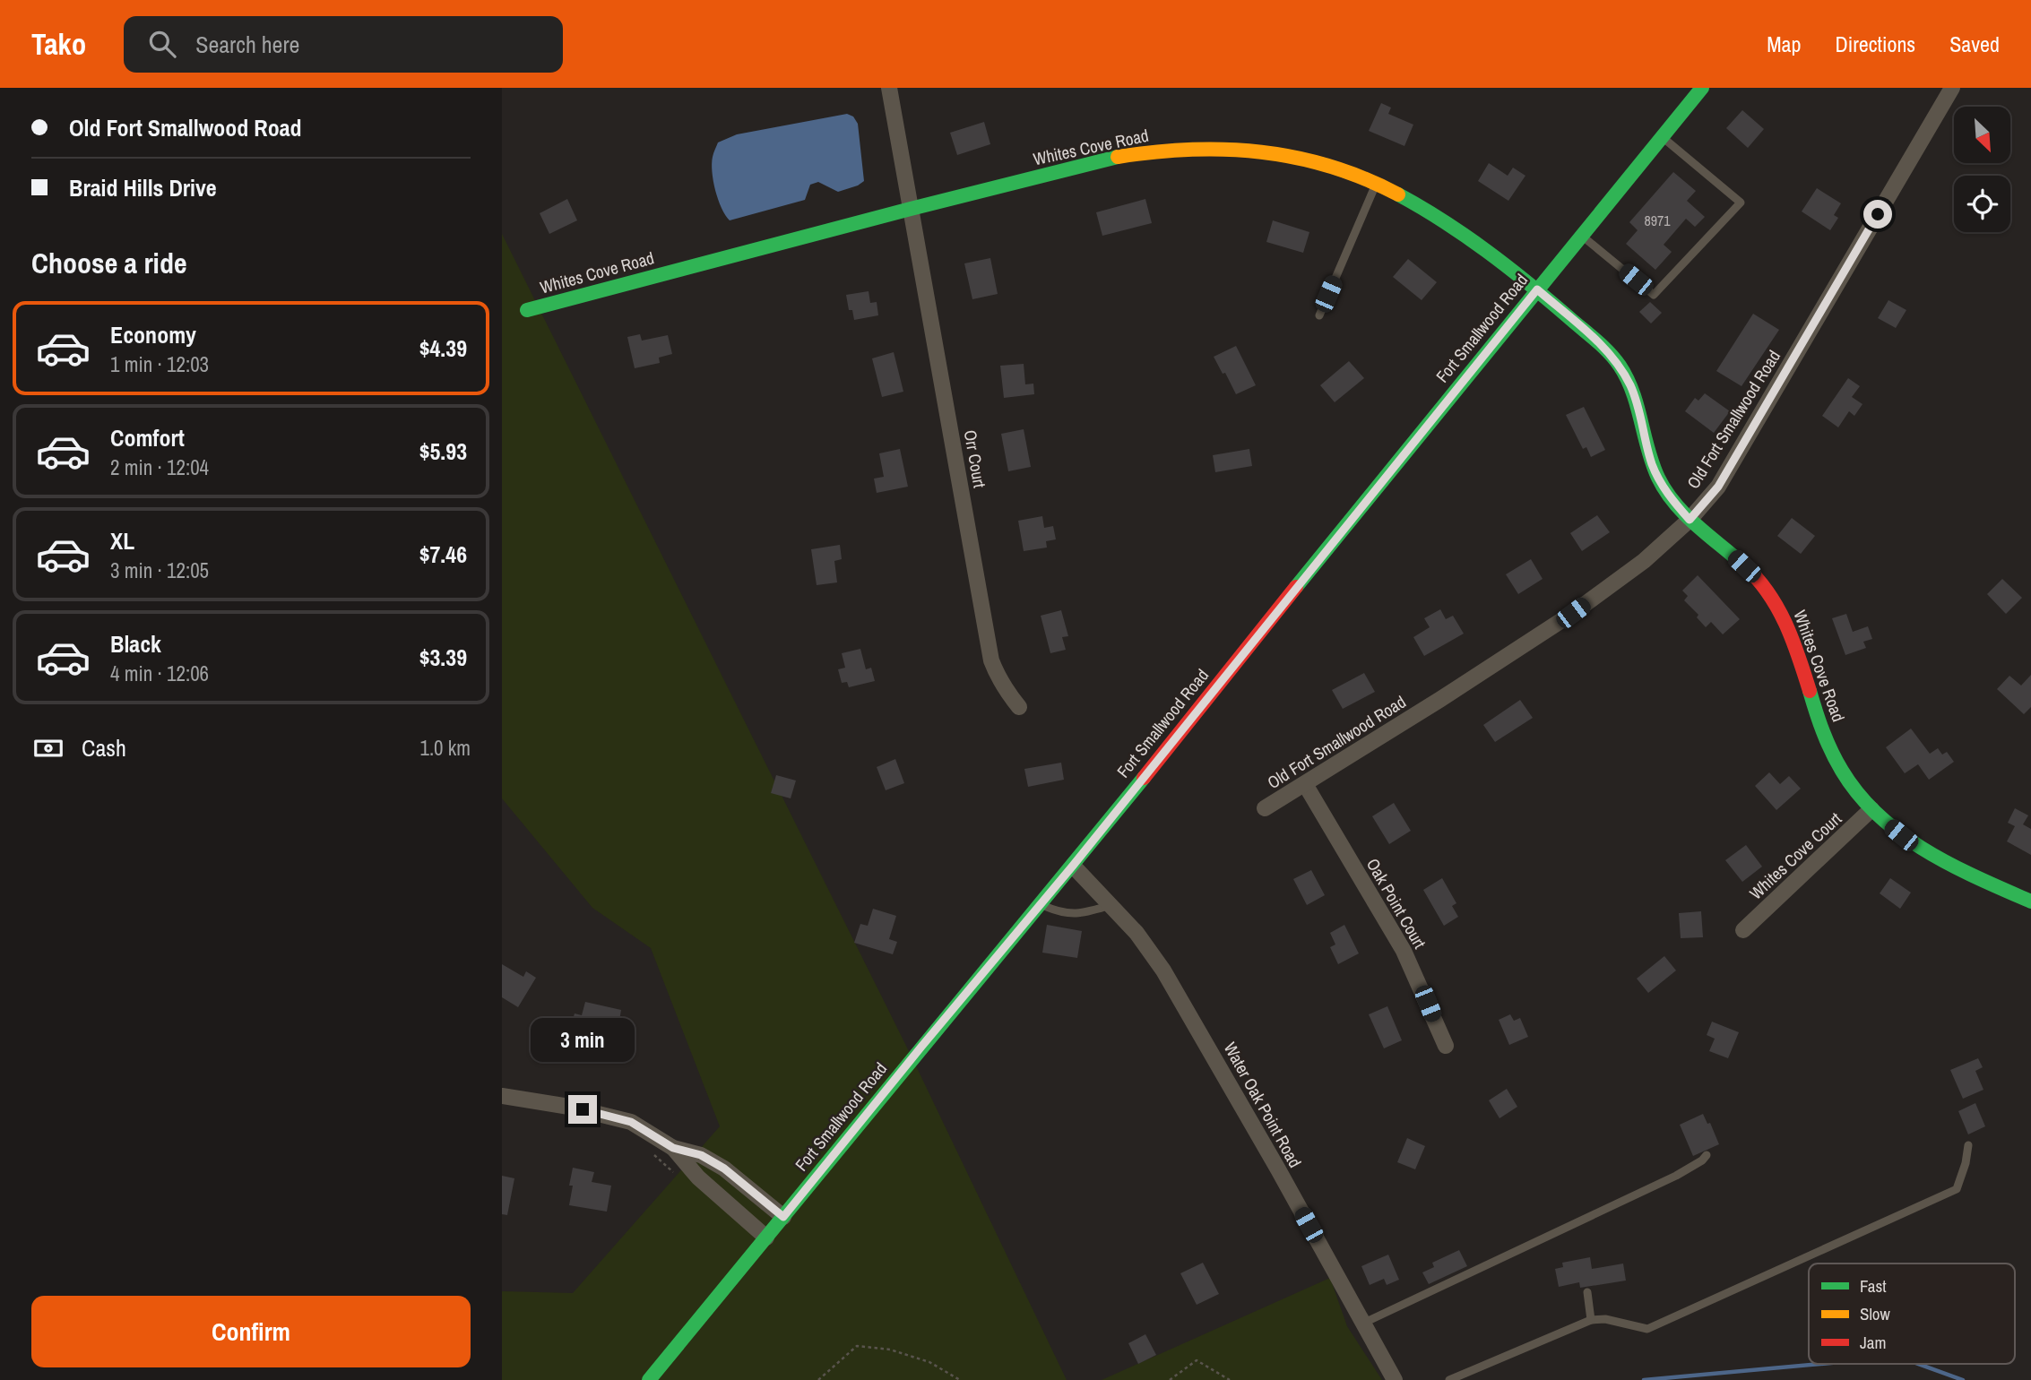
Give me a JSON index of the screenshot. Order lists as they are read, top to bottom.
{
  "streets": {
    "street": [
      "Whites Cove Road",
      "Fort Smallwood Road",
      "Old Fort Smallwood Road",
      "Orr Court",
      "Whites Cove Court",
      "Oak Point Court",
      "Water Oak Point Road"
    ]
  },
  "crossings": [
    ["Whites Cove Road", "Fort Smallwood Road"],
    ["Whites Cove Road", "Old Fort Smallwood Road"],
    ["Whites Cove Road", "Orr Court"],
    ["Whites Cove Road", "Whites Cove Court"],
    ["Fort Smallwood Road", "Water Oak Point Road"],
    ["Old Fort Smallwood Road", "Oak Point Court"]
  ],
  "house_numbers": ["8971"],
  "legend": ["Fast", "Slow", "Jam"],
  "north": "bottom right",
  "page": {
    "header": "Tako",
    "search": "Search here",
    "nav": ["Map", "Directions", "Saved"],
    "banner": ["Old Fort Smallwood Road", "Braid Hills Drive"],
    "heading": "Choose a ride",
    "list": [
      {
        "name": "Economy",
        "note": "1 min · 12:03",
        "value": "$4.39"
      },
      {
        "name": "Comfort",
        "note": "2 min · 12:04",
        "value": "$5.93"
      },
      {
        "name": "XL",
        "note": "3 min · 12:05",
        "value": "$7.46"
      },
      {
        "name": "Black",
        "note": "4 min · 12:06",
        "value": "$3.39"
      }
    ],
    "pay": ["Cash", "1.0 km"],
    "bubble": "3 min",
    "buttons": "Confirm"
  }
}
